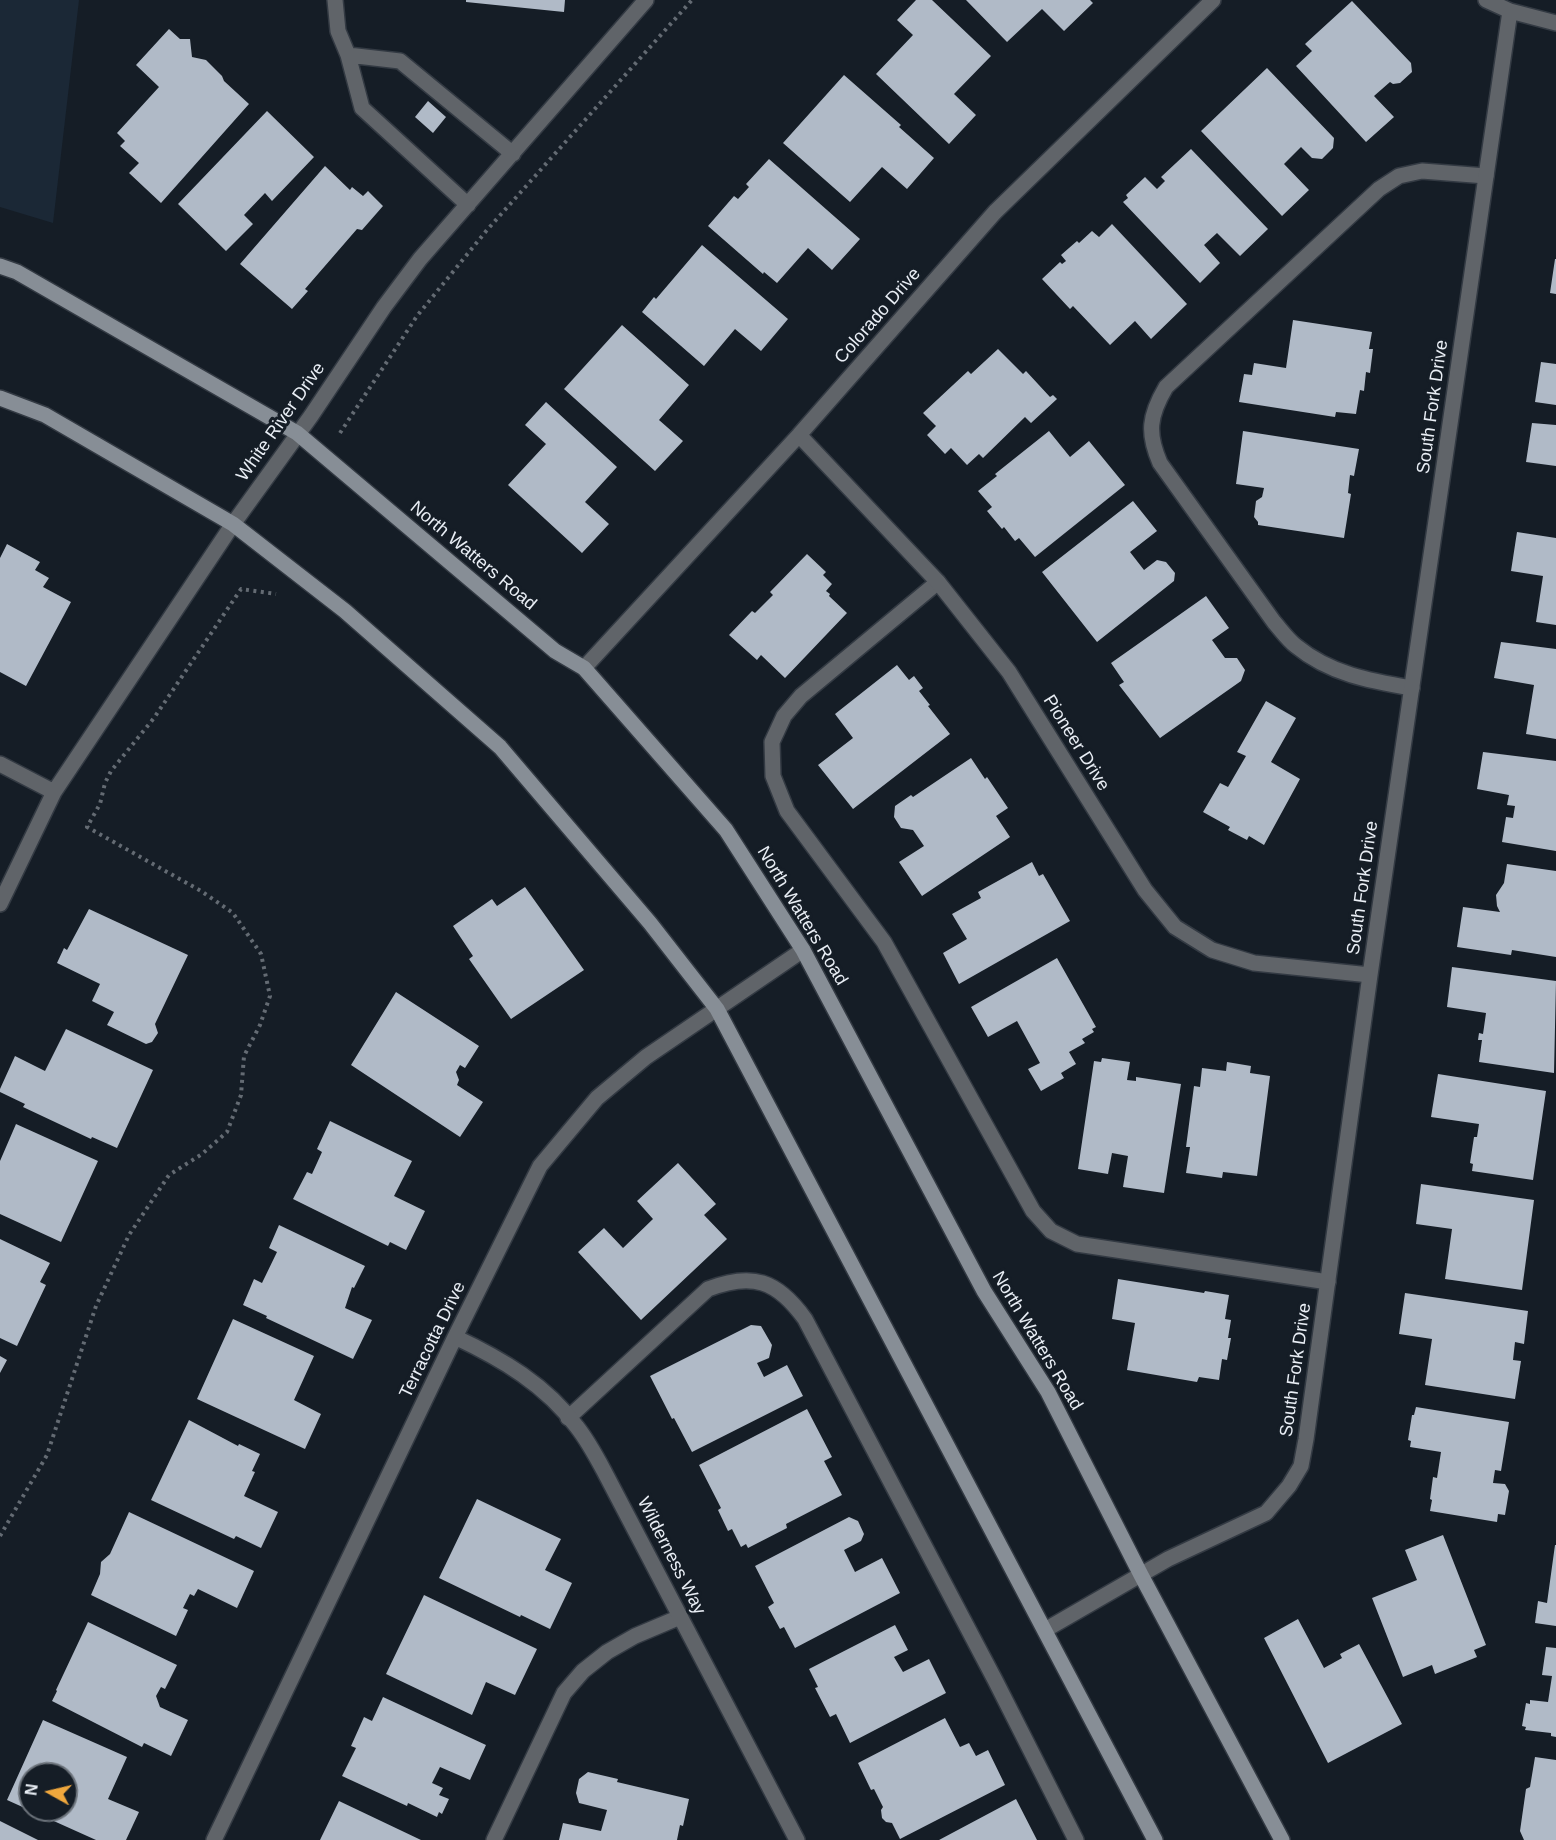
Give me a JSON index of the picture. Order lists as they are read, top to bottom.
{
  "streets": {
    "main road": ["North Watters Road"],
    "street": [
      "Colorado Drive",
      "South Fork Drive",
      "White River Drive",
      "Pioneer Drive",
      "Terracotta Drive",
      "Wilderness Way"
    ]
  },
  "crossings": [
    ["Colorado Drive", "North Watters Road"],
    ["Colorado Drive", "Pioneer Drive"],
    ["South Fork Drive", "North Watters Road"],
    ["South Fork Drive", "Pioneer Drive"],
    ["White River Drive", "North Watters Road"],
    ["North Watters Road", "Terracotta Drive"],
    ["Terracotta Drive", "Wilderness Way"]
  ],
  "north": "left"
}
